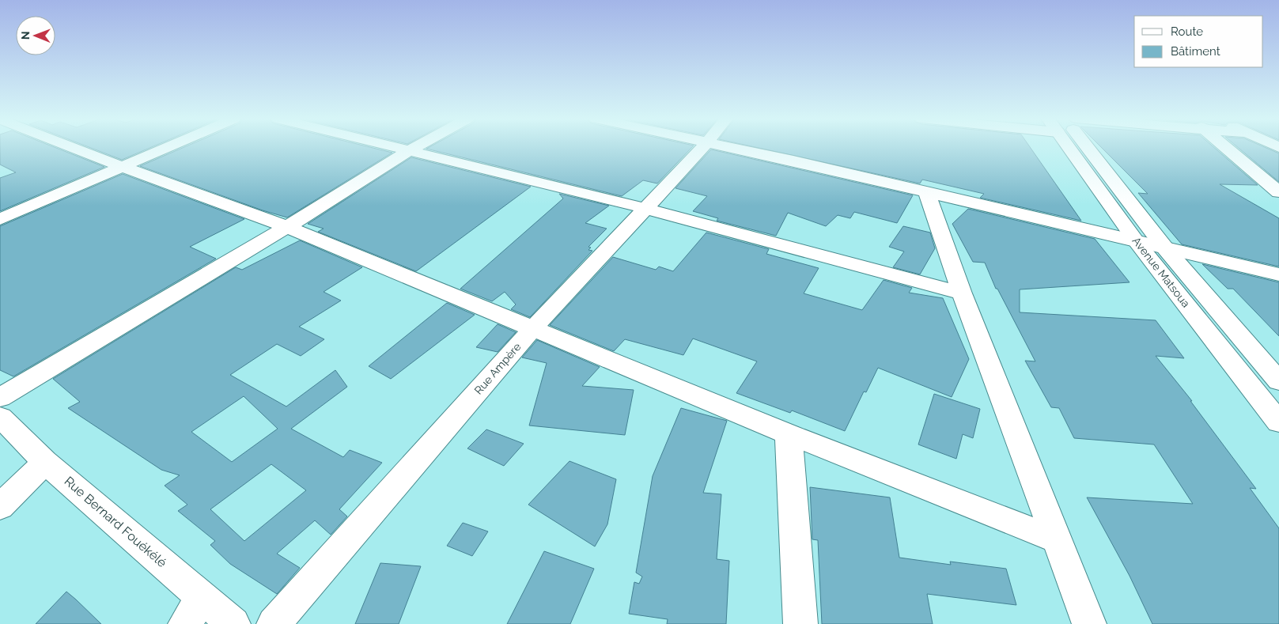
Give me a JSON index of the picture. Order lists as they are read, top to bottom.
{
  "streets": {
    "street": ["Avenue Matsoua", "Rue Ampère", "Rue Bernard Fouékélé"]
  },
  "legend": ["Route", "Bâtiment"],
  "north": "left"
}
